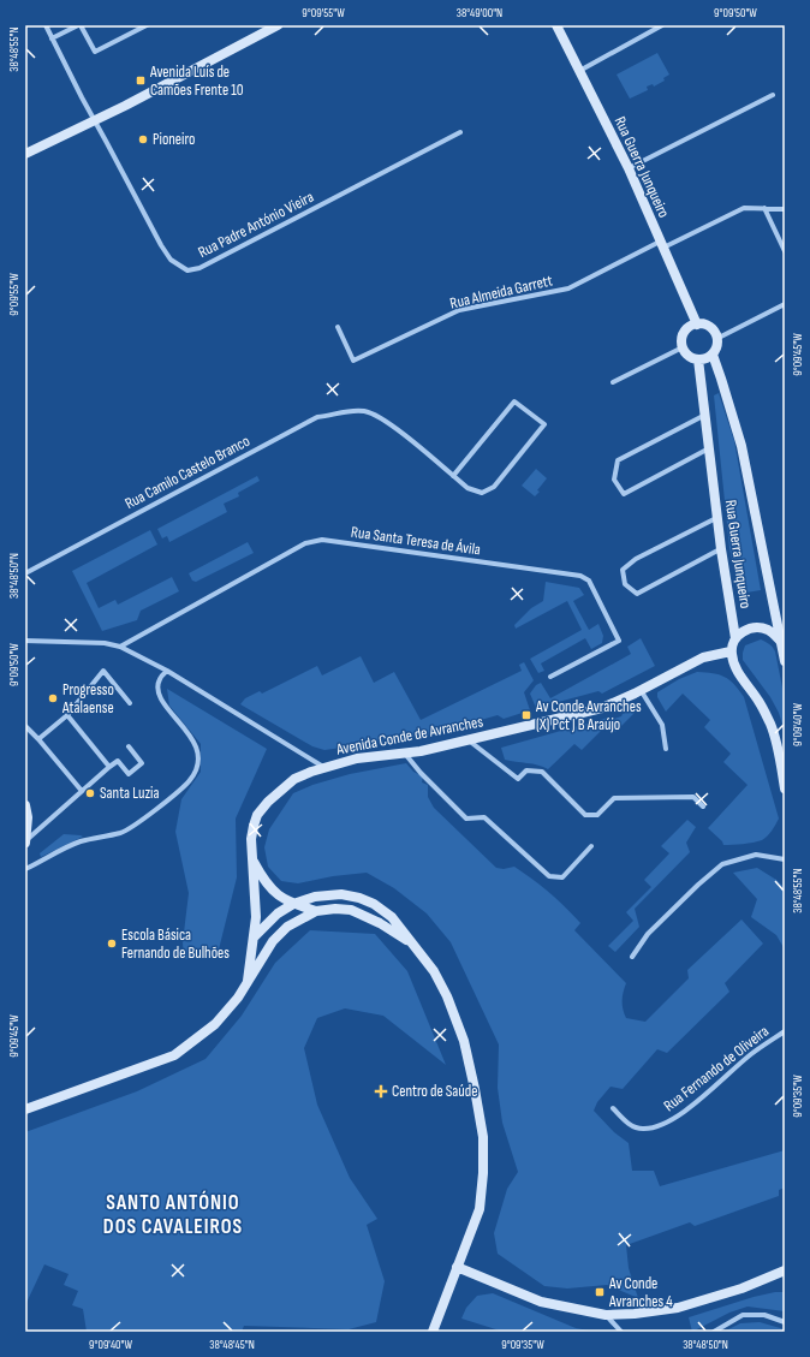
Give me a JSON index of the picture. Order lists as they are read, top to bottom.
{
  "streets": {
    "street": [
      "Rua Guerra Junqueiro",
      "Rua Padre António Vieira",
      "Rua Almeida Garrett",
      "Rua Camilo Castelo Branco",
      "Rua Santa Teresa de Ávila",
      "Avenida Conde de Avranches",
      "Rua Fernando de Oliveira"
    ]
  },
  "crossings": [
    ["Rua Guerra Junqueiro", "Rua Almeida Garrett"]
  ],
  "districts": ["SANTO ANTÓNIO DOS CAVALEIROS"],
  "places": {
    "transit": ["Avenida Luís de Camões Frente 10", "Av Conde Avranches (X) Pct J B Araújo", "Av Conde Avranches 4"],
    "other": [
      "Pioneiro",
      "Progresso Atalaense",
      "Santa Luzia",
      "Escola Básica Fernando de Bulhões"
    ],
    "health": ["Centro de Saúde"]
  },
  "coordinates": [
    "9°09'55\"W",
    "38°49'00\"N",
    "9°09'50\"W",
    "38°48'55\"N",
    "9°09'45\"W",
    "38°48'50\"N",
    "9°09'40\"W",
    "9°09'35\"W",
    "38°48'45\"N"
  ]
}
